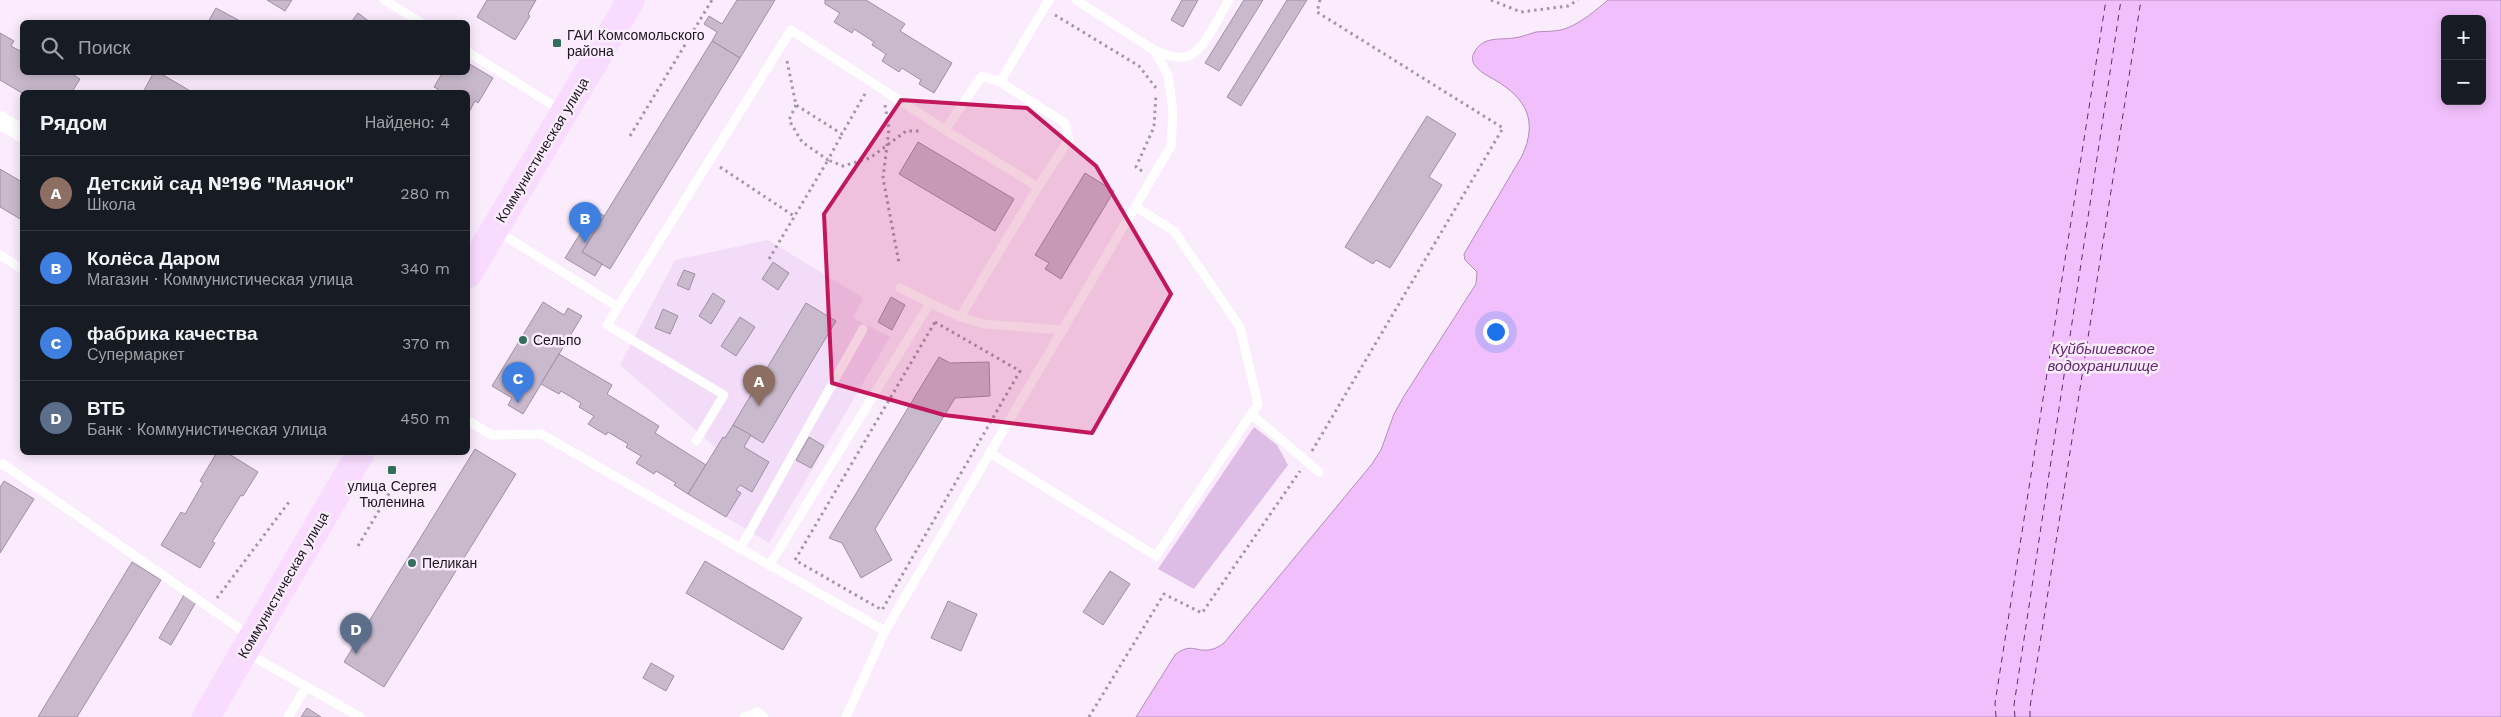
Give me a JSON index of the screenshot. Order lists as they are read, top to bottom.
{
  "streets": {
    "main road": ["Коммунистическая улица"]
  },
  "water": ["Куйбышевское водохранилище"],
  "places": {
    "transit": ["ГАИ Комсомольского района", "улица Сергея Тюленина"],
    "other": ["Сельпо", "Пеликан"]
  },
  "page": {
    "map_buttons": ["+", "−"],
    "search": "Поиск",
    "heading": ["Рядом", "Найдено: 4"],
    "list": [
      {
        "mark": "A",
        "name": "Детский сад №196 \"Маячок\"",
        "note": "Школа",
        "value": "280 m"
      },
      {
        "mark": "B",
        "name": "Колёса Даром",
        "note": "Магазин · Коммунистическая улица",
        "value": "340 m"
      },
      {
        "mark": "C",
        "name": "фабрика качества",
        "note": "Супермаркет",
        "value": "370 m"
      },
      {
        "mark": "D",
        "name": "ВТБ",
        "note": "Банк · Коммунистическая улица",
        "value": "450 m"
      }
    ],
    "pins": [
      "B",
      "C",
      "A",
      "D"
    ]
  }
}
